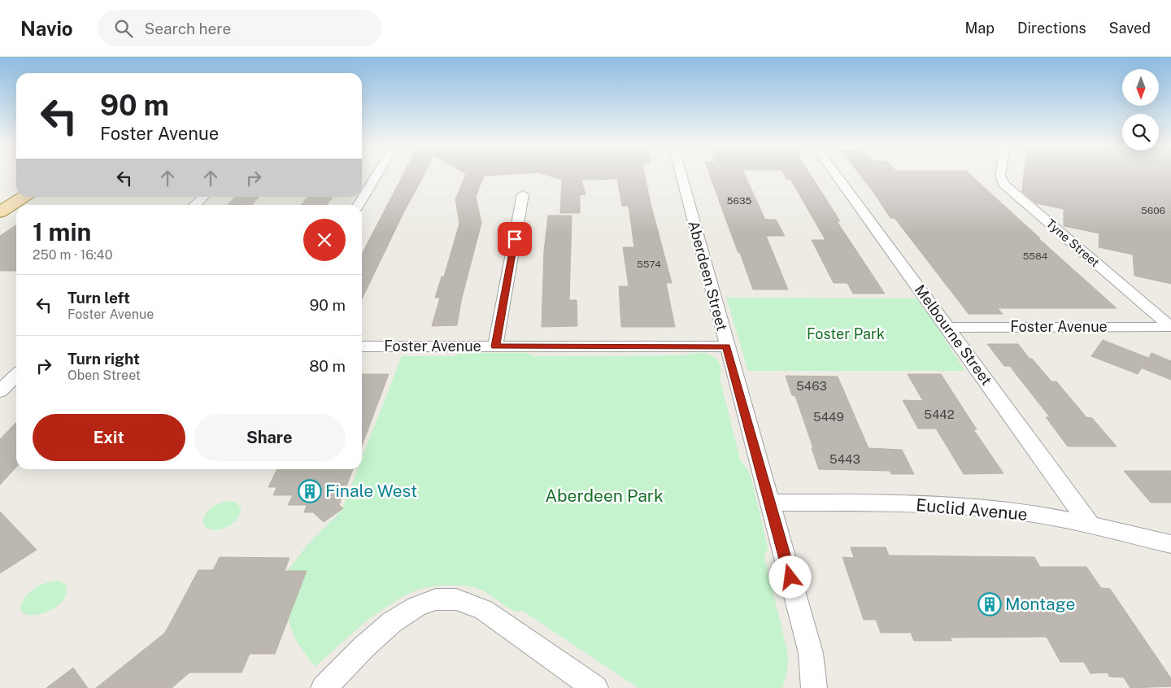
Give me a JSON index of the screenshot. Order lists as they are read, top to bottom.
{
  "streets": {
    "street": [
      "Tyne Street",
      "Aberdeen Street",
      "Foster Avenue",
      "Melbourne Street",
      "Euclid Avenue"
    ]
  },
  "crossings": [
    ["Tyne Street", "Foster Avenue"],
    ["Aberdeen Street", "Foster Avenue"],
    ["Aberdeen Street", "Euclid Avenue"],
    ["Foster Avenue", "Melbourne Street"],
    ["Melbourne Street", "Euclid Avenue"]
  ],
  "parks": ["Foster Park", "Aberdeen Park"],
  "places": {
    "building": ["Finale West", "Montage"]
  },
  "house_numbers": [
    "5635",
    "5606",
    "5584",
    "5574",
    "5463",
    "5442",
    "5449",
    "5443"
  ],
  "north": "bottom",
  "page": {
    "header": "Navio",
    "search": "Search here",
    "nav": ["Map", "Directions", "Saved"],
    "turn": ["90 m", "Foster Avenue"],
    "heading": ["1 min", "250 m · 16:40"],
    "list": [
      {
        "name": "Turn left",
        "note": "Foster Avenue",
        "value": "90 m"
      },
      {
        "name": "Turn right",
        "note": "Oben Street",
        "value": "80 m"
      }
    ],
    "buttons": ["Exit", "Share"]
  }
}
